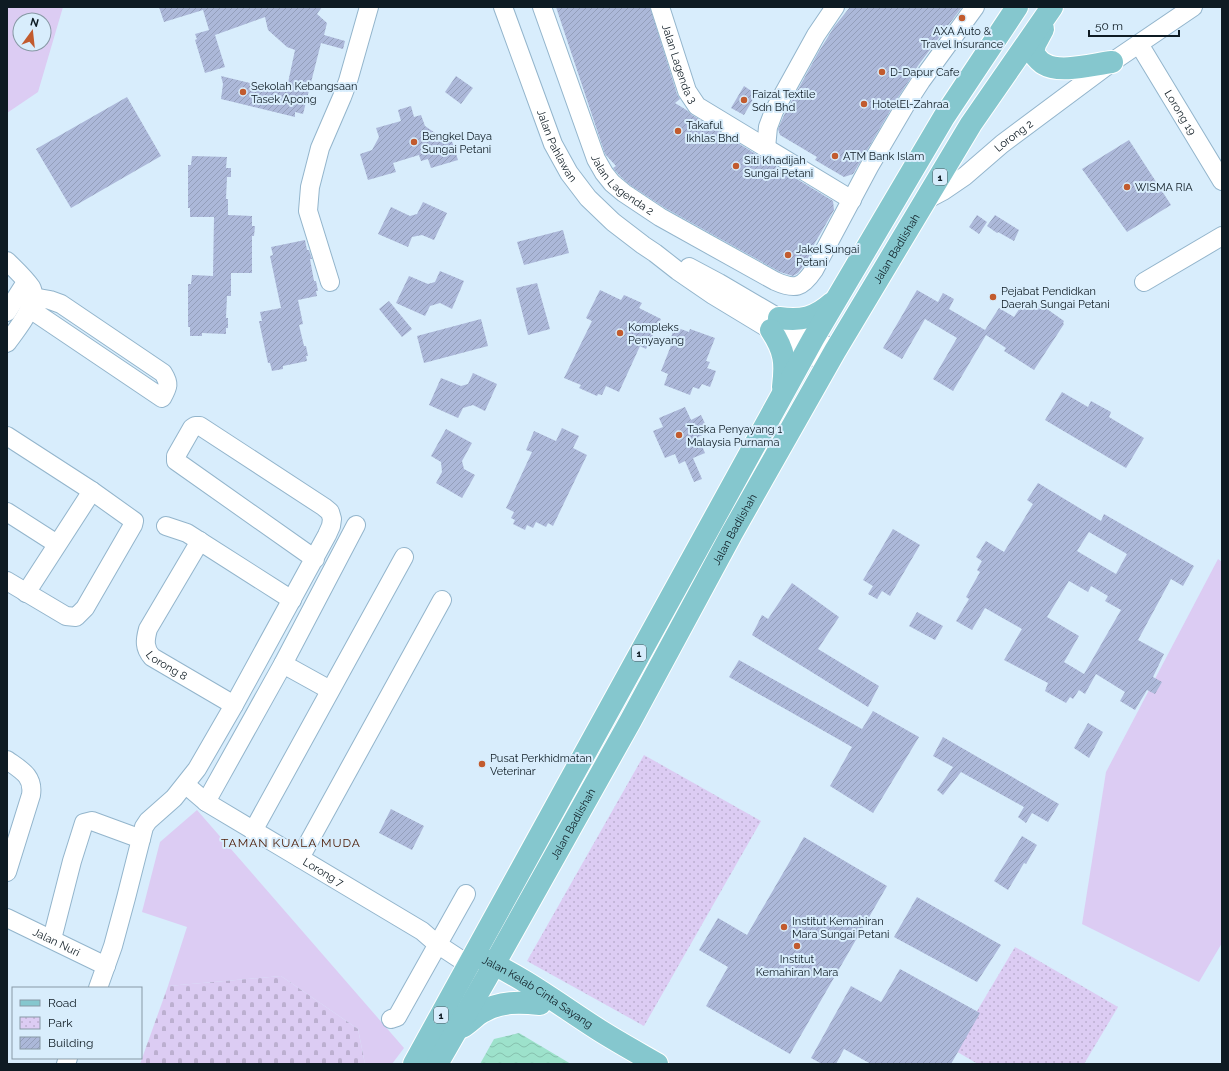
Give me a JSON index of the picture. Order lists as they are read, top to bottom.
{
  "streets": {
    "main road": ["1", "Jalan Badlishah", "Jalan Kelab Cinta Sayang"],
    "street": [
      "Jalan Lagenda 3",
      "Lorong 19",
      "Lorong 2",
      "Jalan Pahlawan",
      "Jalan Lagenda 2",
      "Lorong 8",
      "Lorong 7",
      "Jalan Nuri"
    ]
  },
  "crossings": [
    ["Jalan Lagenda 3", "Jalan Lagenda 2"],
    ["Lorong 19", "Lorong 2"],
    ["Lorong 2", "Jalan Badlishah"],
    ["Jalan Pahlawan", "Jalan Badlishah"],
    ["Jalan Badlishah", "Lorong 7"],
    ["Jalan Badlishah", "Jalan Kelab Cinta Sayang"],
    ["Lorong 7", "Jalan Kelab Cinta Sayang"]
  ],
  "districts": ["TAMAN KUALA MUDA"],
  "places": [
    "AXA Auto & Travel Insurance",
    "D-Dapur Cafe",
    "Sekolah Kebangsaan Tasek Apong",
    "Faizal Textile Sdn Bhd",
    "HotelEl-Zahraa",
    "Takaful Ikhlas Bhd",
    "Bengkel Daya Sungai Petani",
    "ATM Bank Islam",
    "Siti Khadijah Sungai Petani",
    "WISMA RIA",
    "Jakel Sungai Petani",
    "Pejabat Pendidkan Daerah Sungai Petani",
    "Kompleks Penyayang",
    "Taska Penyayang 1 Malaysia Purnama",
    "Pusat Perkhidmatan Veterinar",
    "Institut Kemahiran Mara Sungai Petani",
    "Institut Kemahiran Mara"
  ],
  "legend": ["Road", "Park", "Building"],
  "scale_bar": "50 m",
  "north": "top"
}
